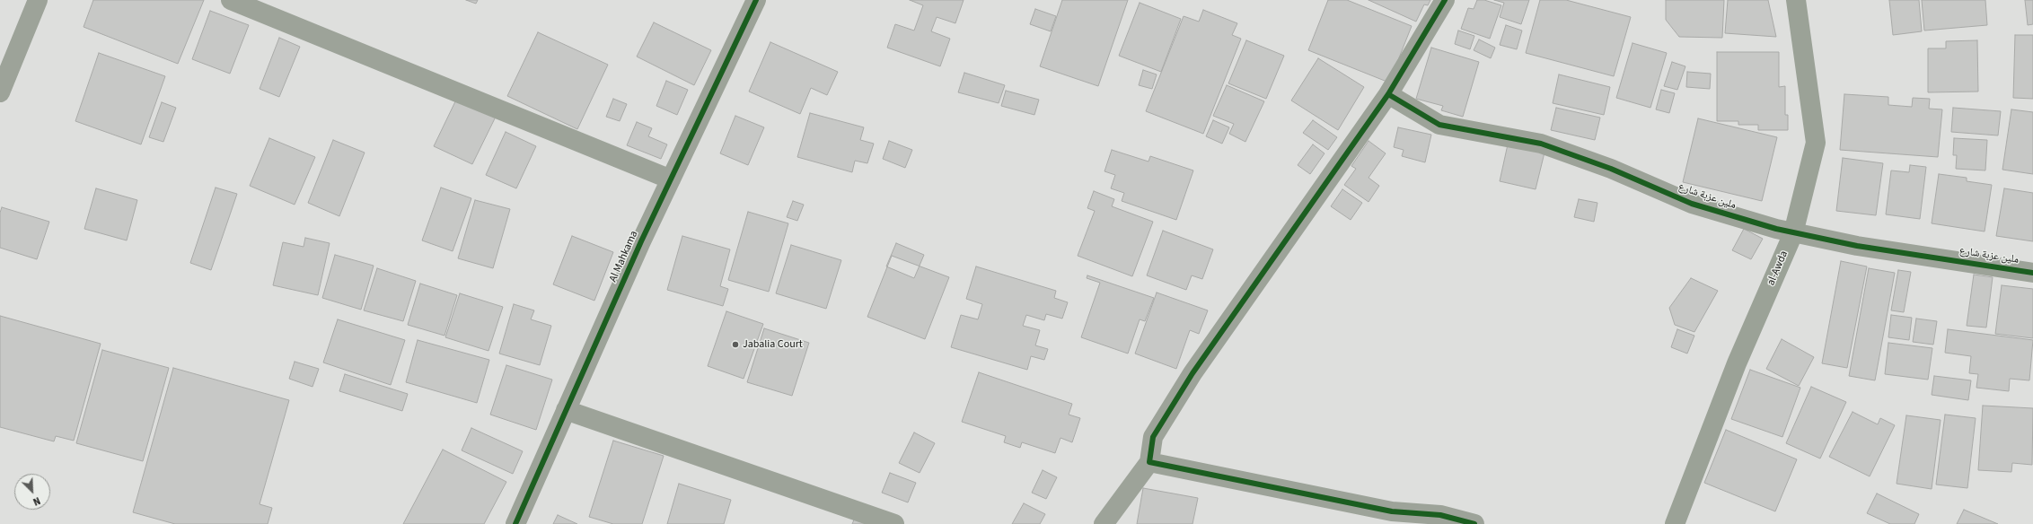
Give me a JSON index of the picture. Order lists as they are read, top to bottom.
{
  "streets": {
    "main road": ["al-Awda"],
    "street": ["ملين عزبة شارع", "Al Mahkama"]
  },
  "crossings": [
    ["ملين عزبة شارع", "al-Awda"]
  ],
  "places": ["Jabalia Court"],
  "north": "bottom right"
}
